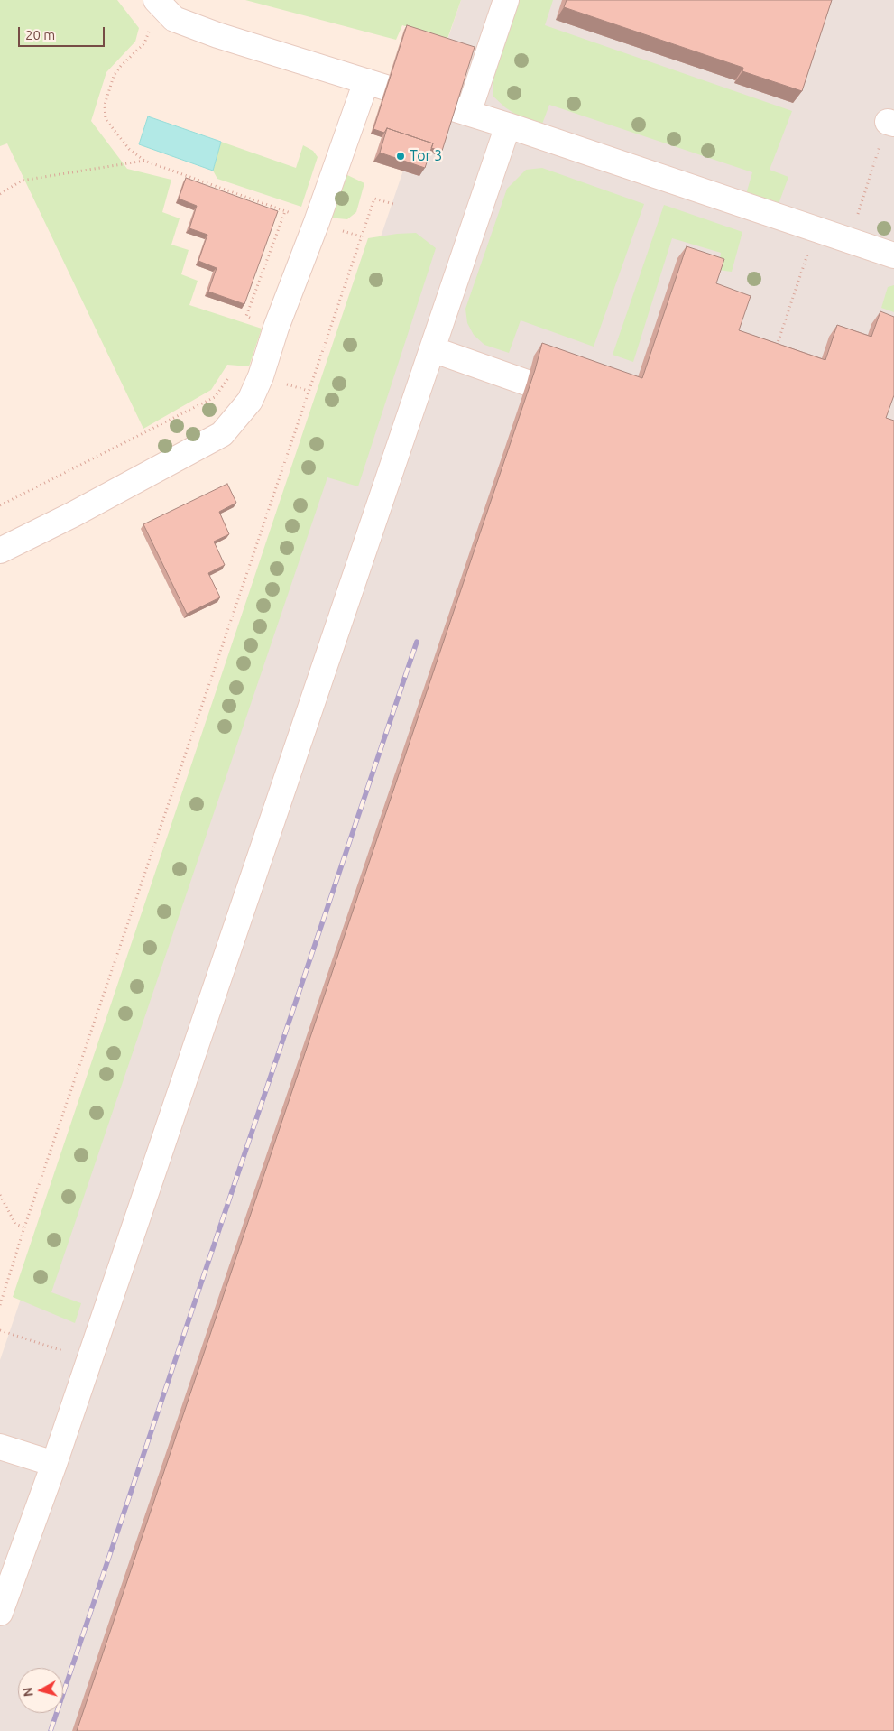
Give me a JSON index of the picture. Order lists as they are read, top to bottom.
{
  "places": ["Tor 3"],
  "scale_bar": "20 m",
  "north": "left"
}
